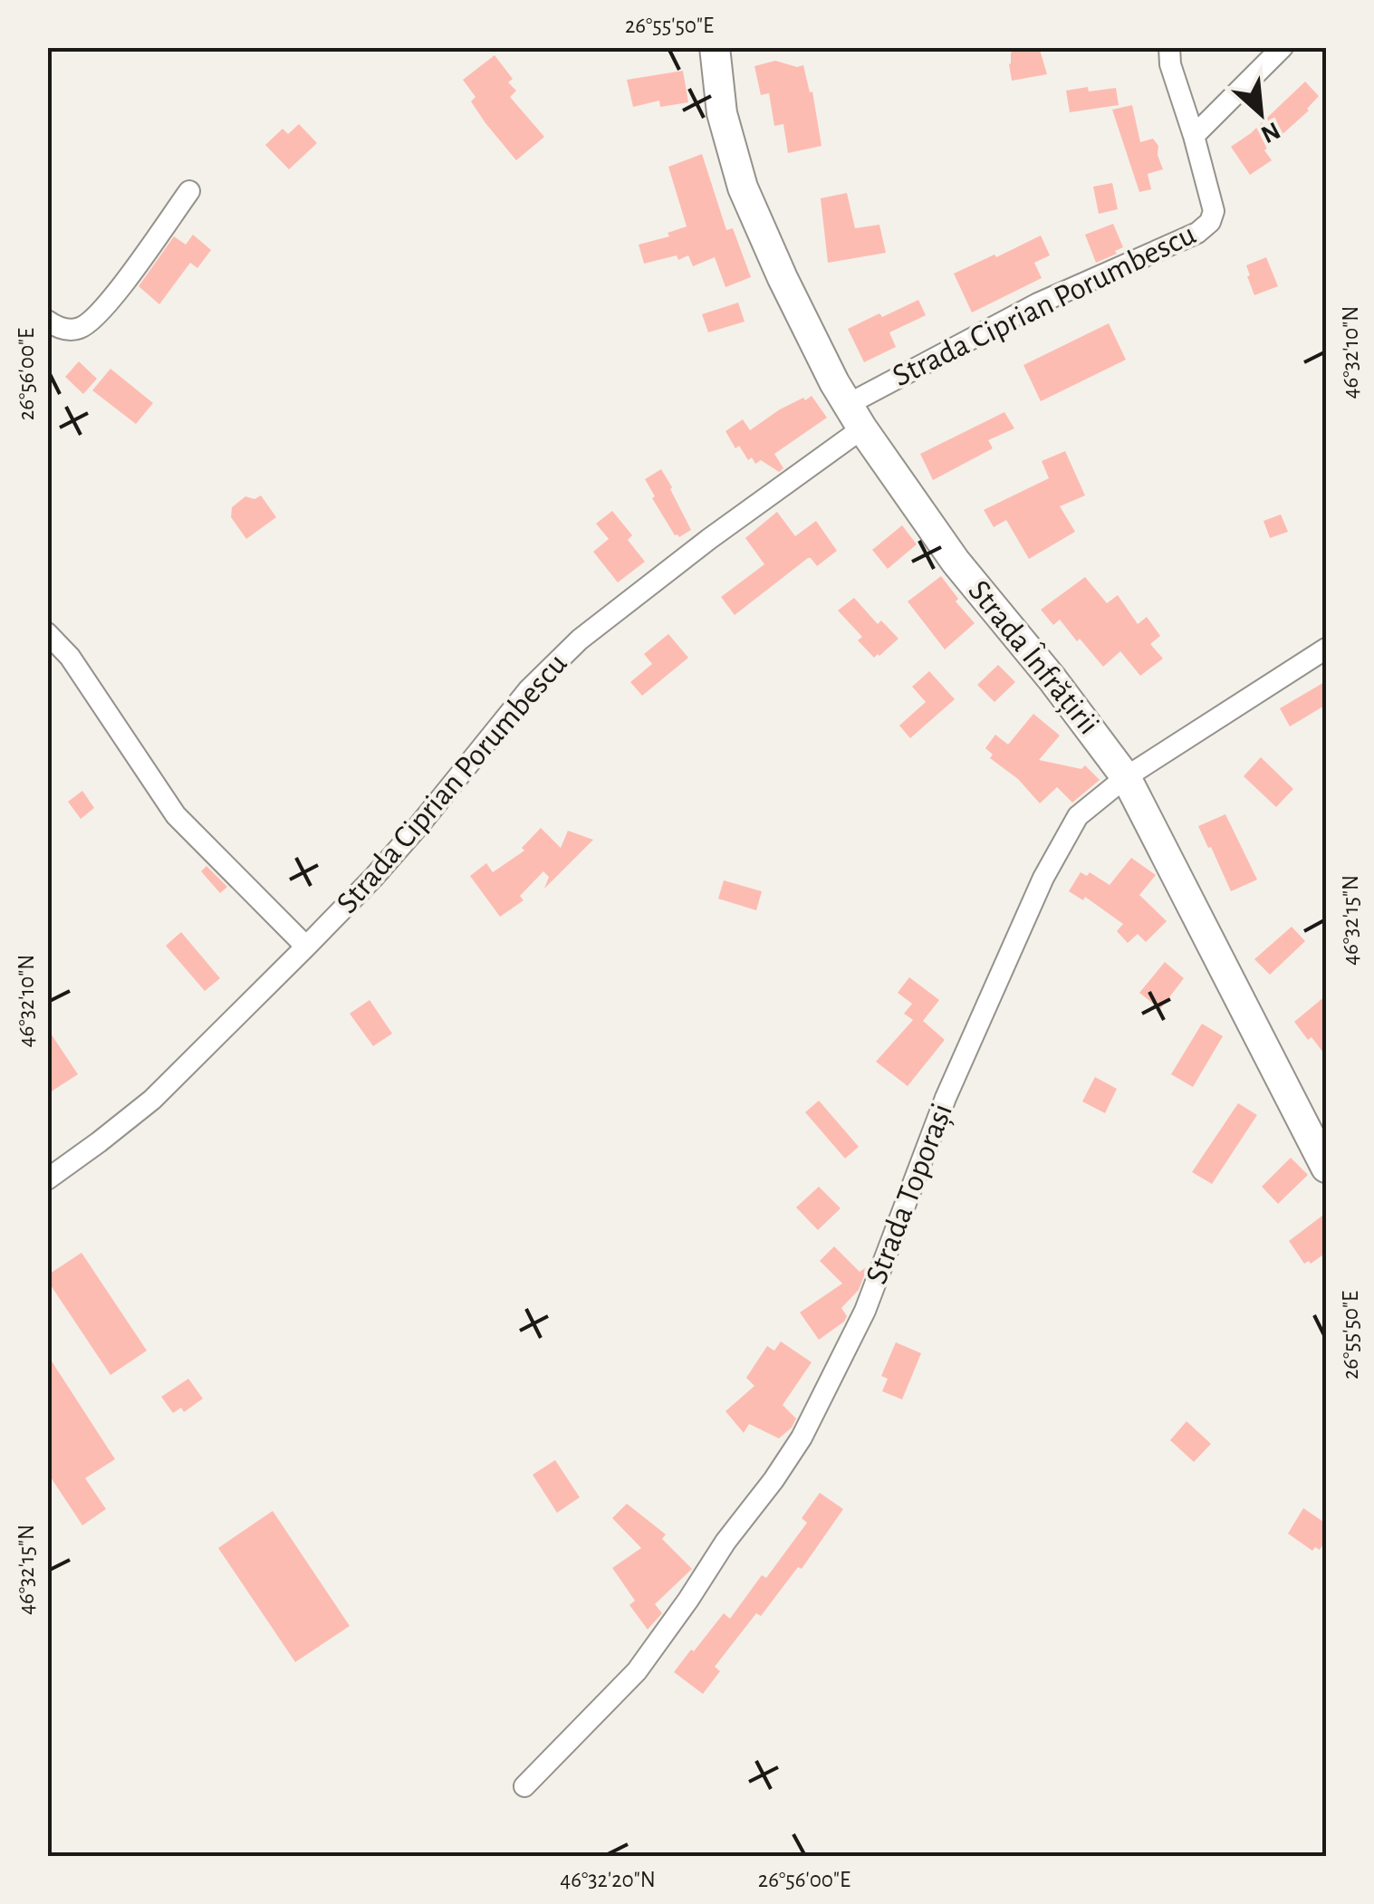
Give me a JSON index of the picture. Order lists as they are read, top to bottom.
{
  "streets": {
    "main road": ["Strada Înfrățirii"],
    "street": ["Strada Ciprian Porumbescu", "Strada Toporași"]
  },
  "crossings": [
    ["Strada Ciprian Porumbescu", "Strada Înfrățirii"],
    ["Strada Înfrățirii", "Strada Toporași"]
  ],
  "north": "bottom right",
  "coordinates": [
    "26°55'50\"E",
    "46°32'10\"N",
    "26°56'00\"E",
    "46°32'15\"N",
    "46°32'20\"N"
  ]
}
